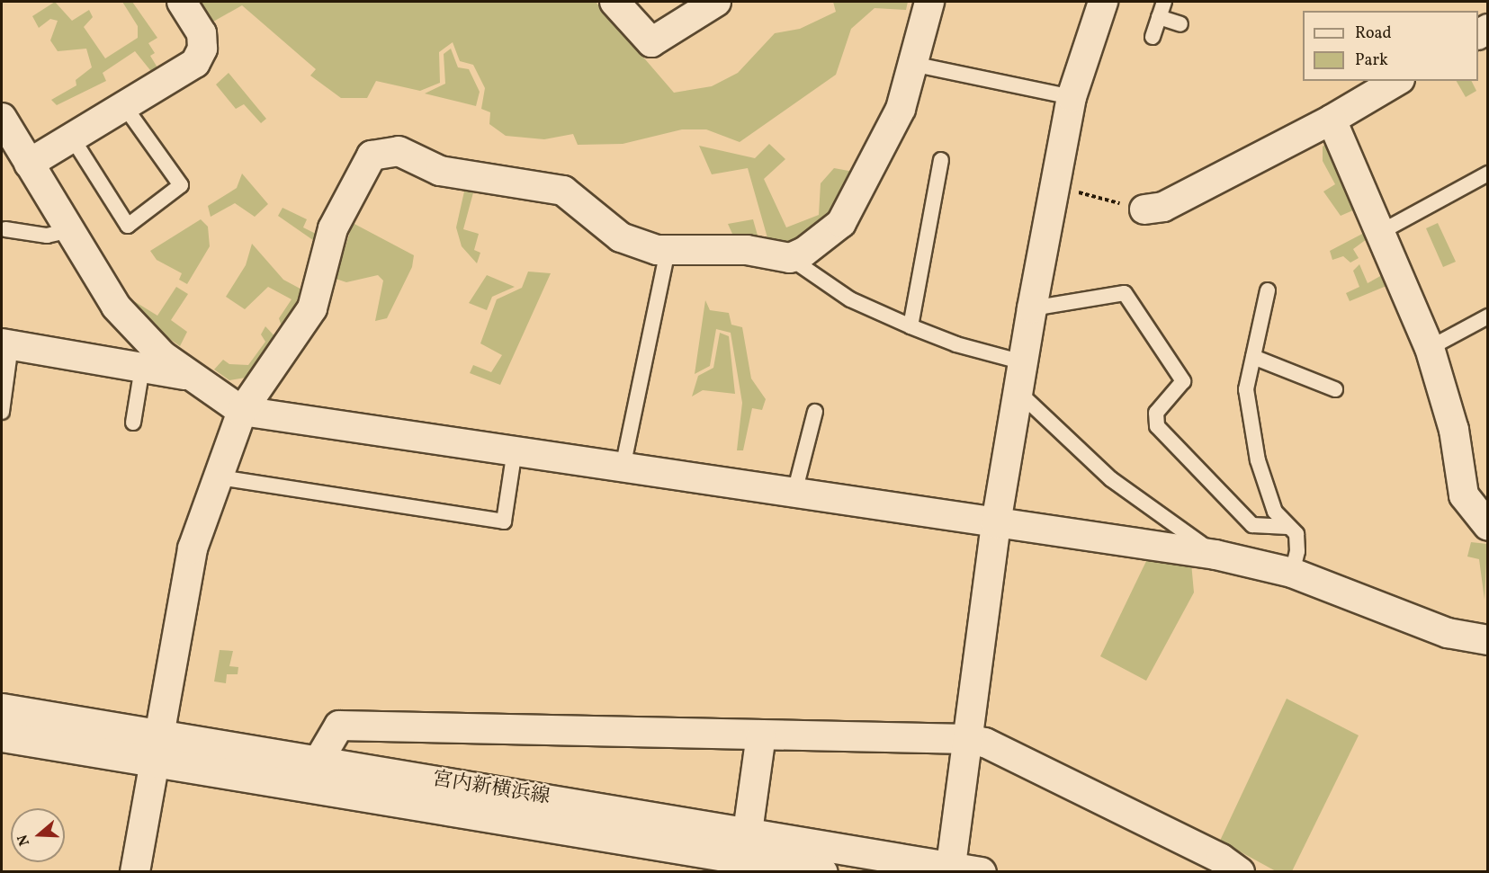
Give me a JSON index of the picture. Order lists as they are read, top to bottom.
{
  "streets": {
    "street": ["宮内新横浜線"]
  },
  "legend": ["Road", "Park"],
  "north": "left"
}
